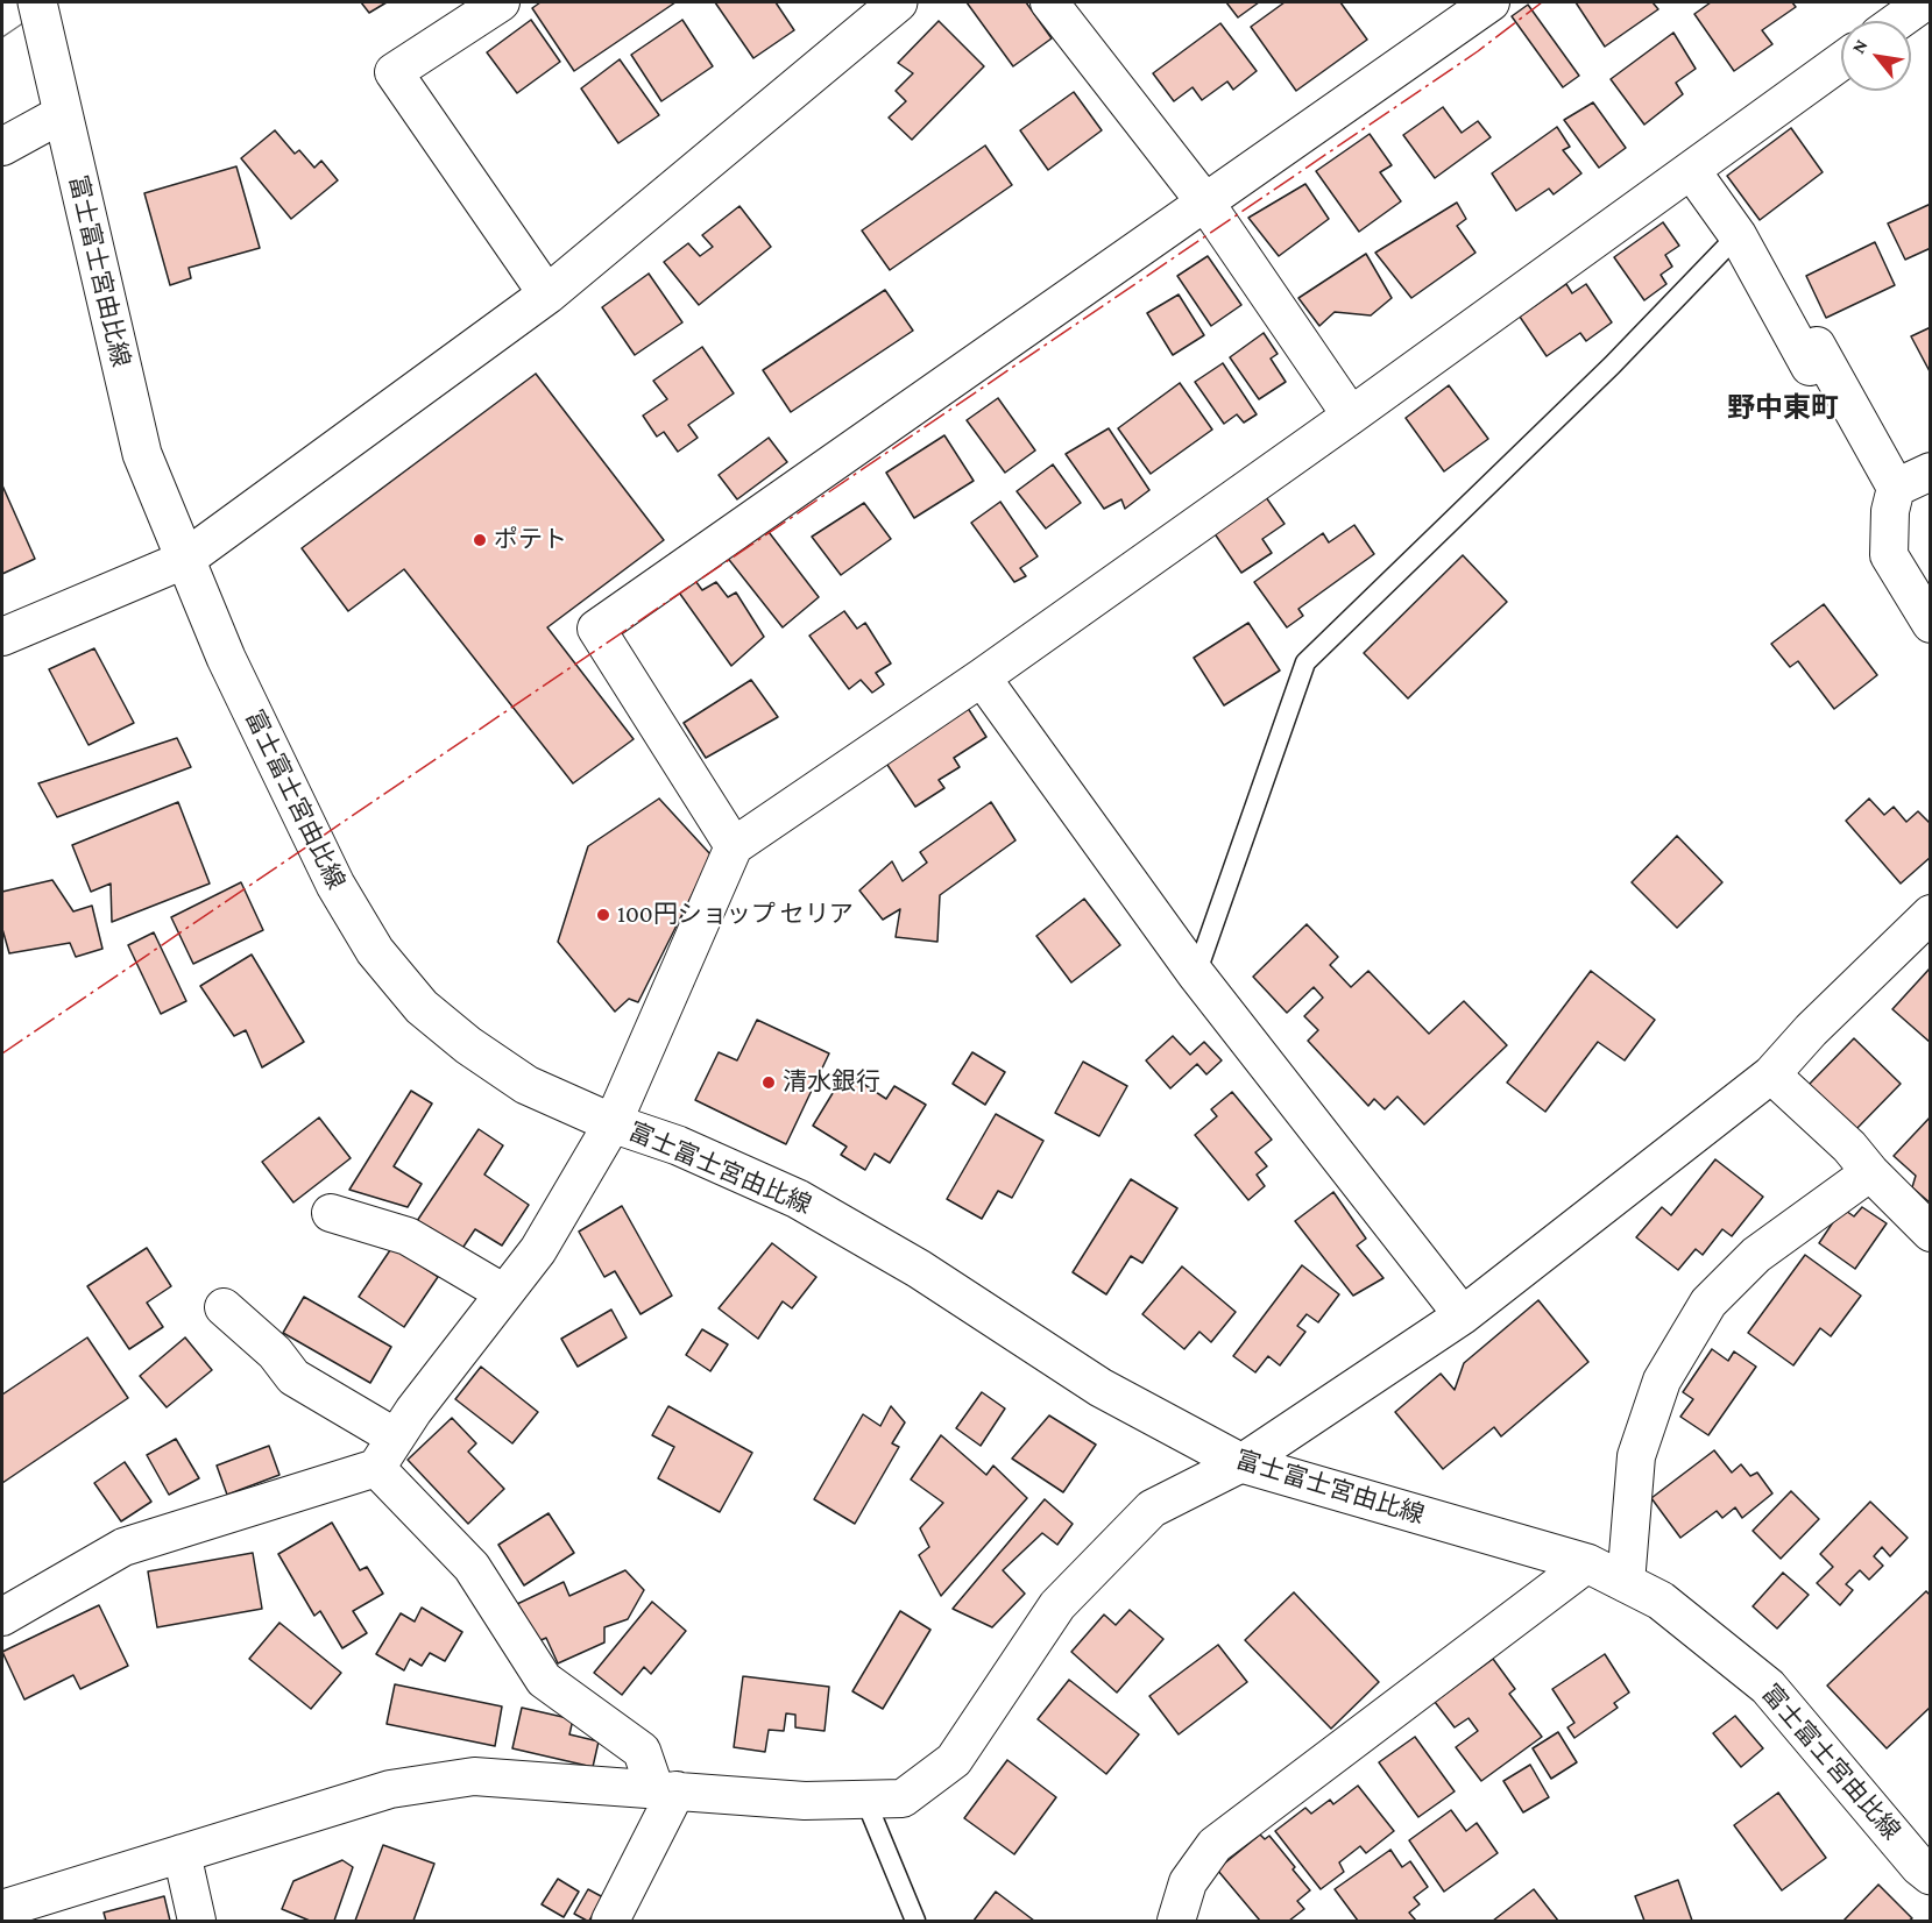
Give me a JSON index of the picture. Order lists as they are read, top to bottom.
{
  "streets": {
    "main road": ["富士富士宮由比線"]
  },
  "districts": ["野中東町"],
  "places": ["ポテト", "100円ショップ セリア", "清水銀行"],
  "north": "top left"
}
